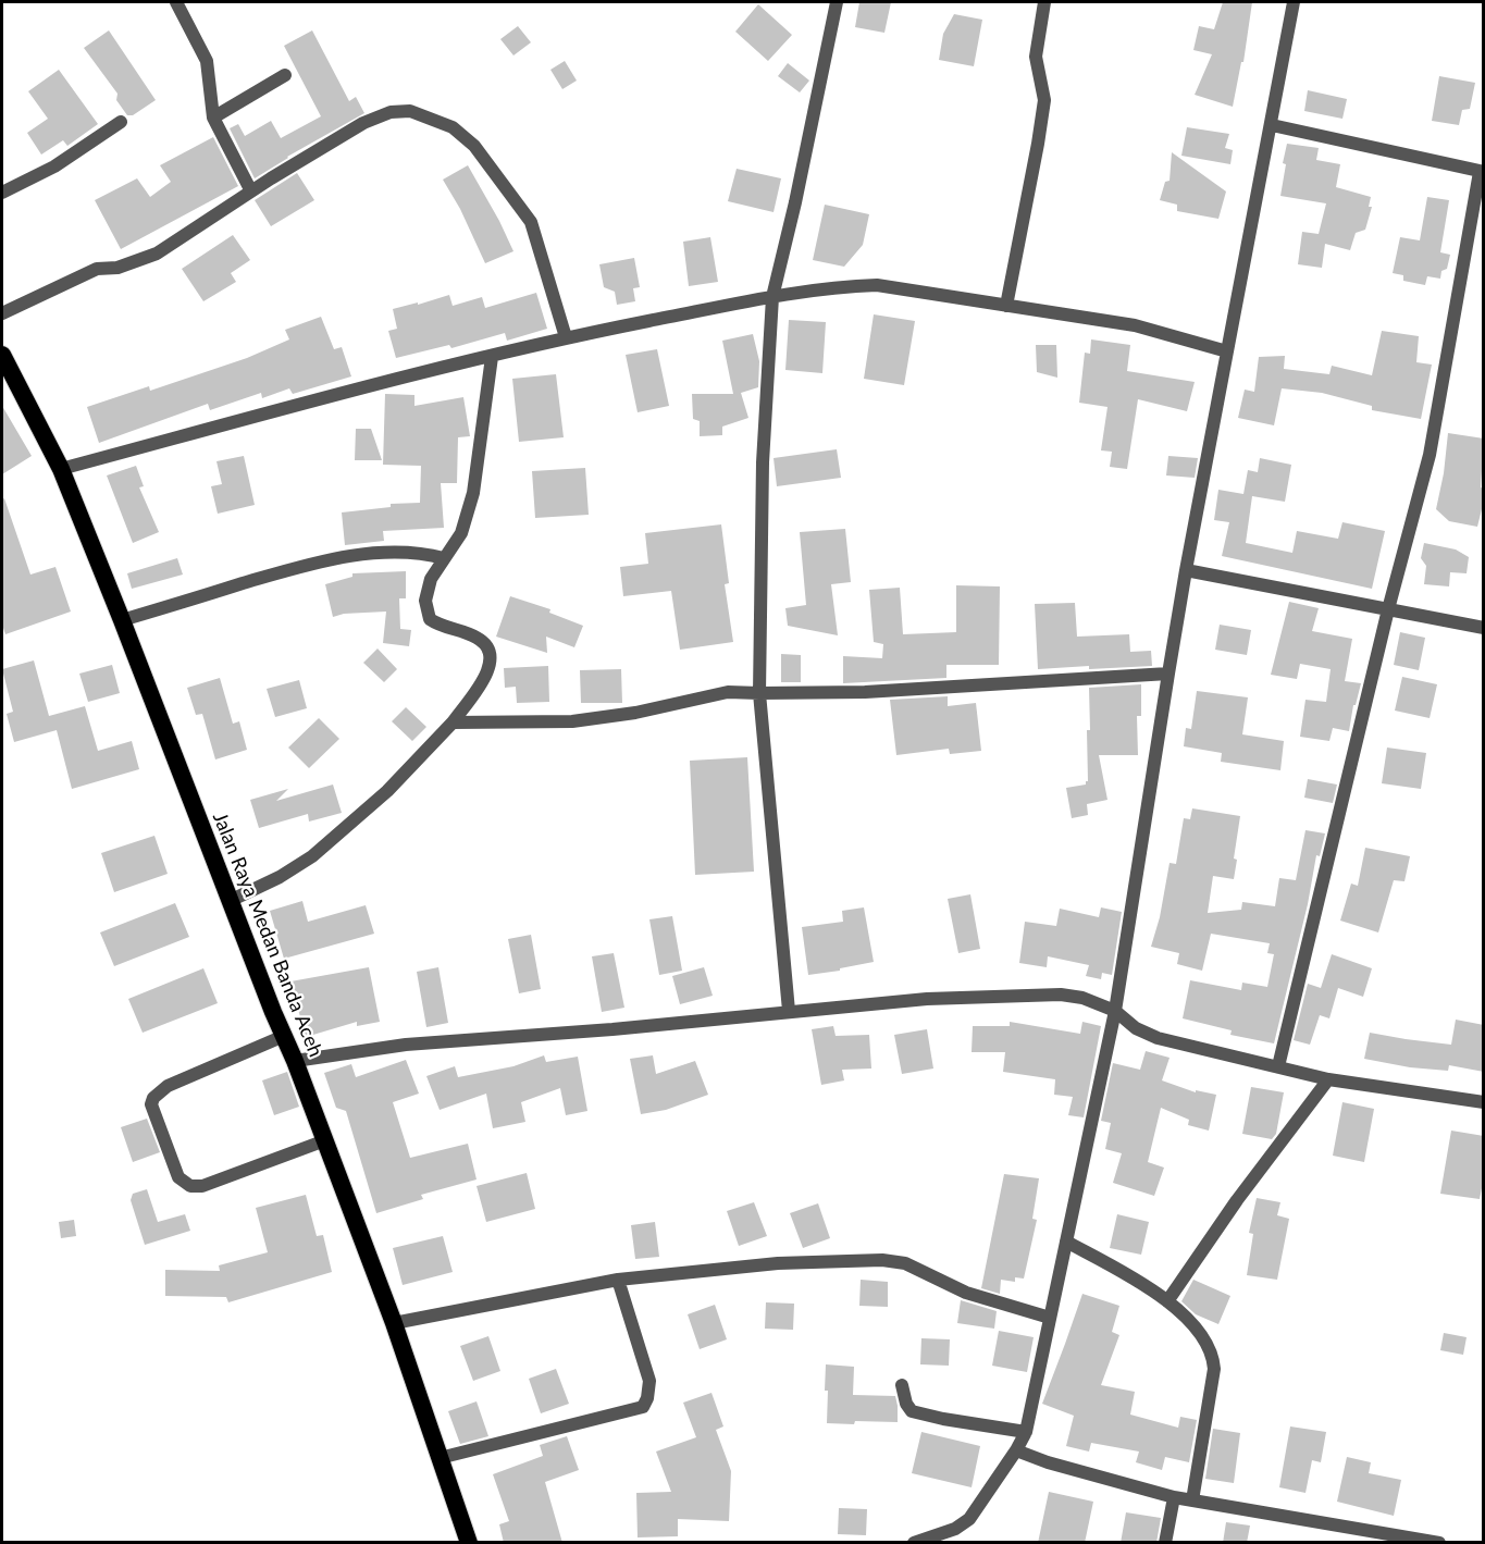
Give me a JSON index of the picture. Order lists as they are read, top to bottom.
{
  "streets": {
    "highway": ["Jalan Raya Medan Banda Aceh"]
  }
}
